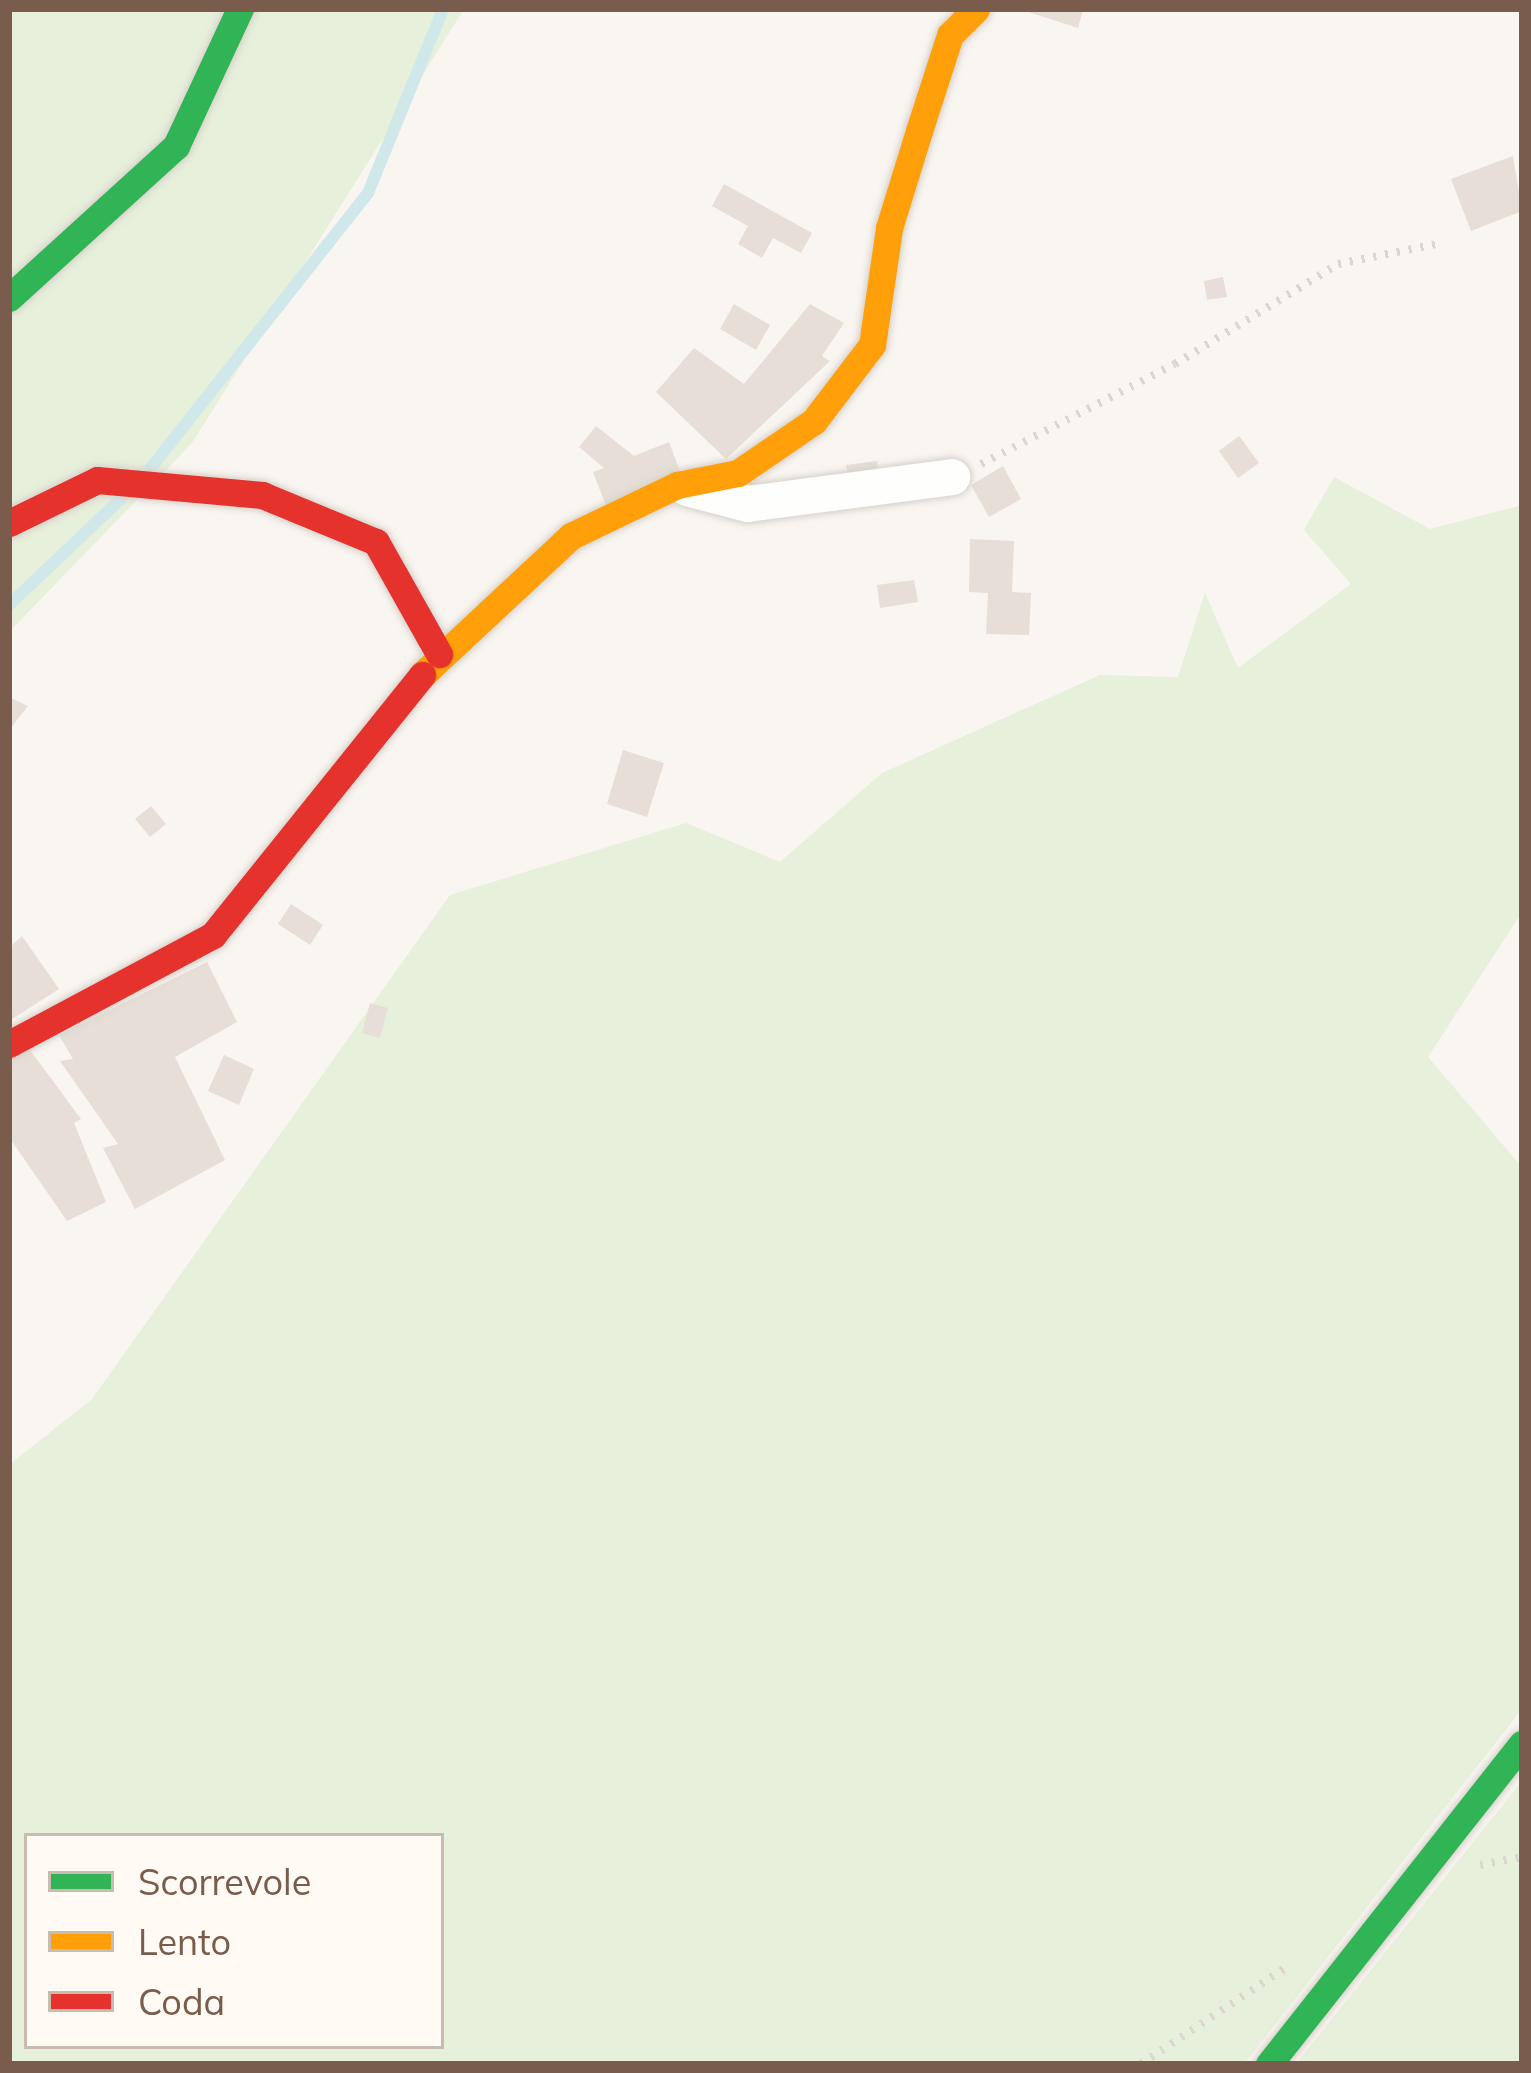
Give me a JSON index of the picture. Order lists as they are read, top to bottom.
{
  "legend": ["Scorrevole", "Lento", "Coda"]
}
